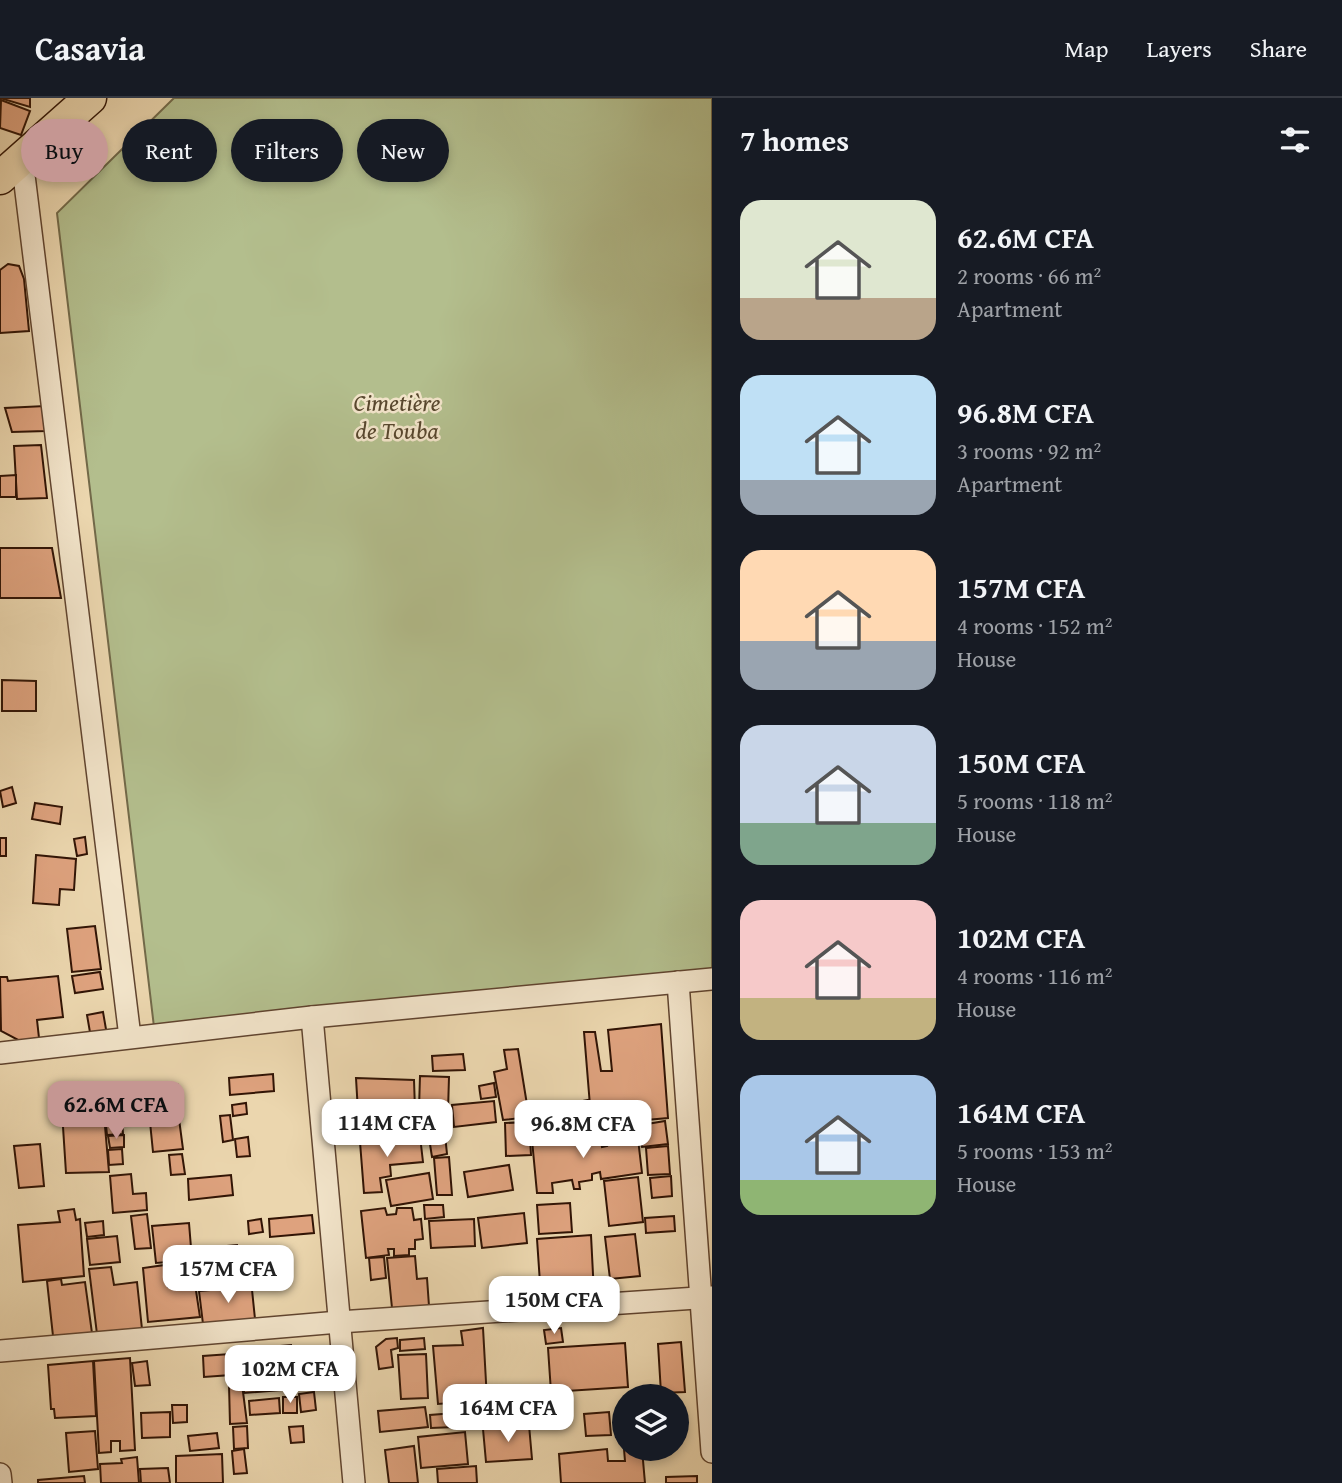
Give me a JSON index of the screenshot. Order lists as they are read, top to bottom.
{
  "parks": ["Cimetière de Touba"],
  "page": {
    "header": "Casavia",
    "nav": ["Map", "Layers", "Share"],
    "heading": "7 homes",
    "chip": [
      "Buy",
      "Rent",
      "Filters",
      "New"
    ],
    "list": [
      {
        "name": "62.6M CFA",
        "note": "2 rooms · 66 m² · Apartment"
      },
      {
        "name": "96.8M CFA",
        "note": "3 rooms · 92 m² · Apartment"
      },
      {
        "name": "157M CFA",
        "note": "4 rooms · 152 m² · House"
      },
      {
        "name": "150M CFA",
        "note": "5 rooms · 118 m² · House"
      },
      {
        "name": "102M CFA",
        "note": "4 rooms · 116 m² · House"
      },
      {
        "name": "164M CFA",
        "note": "5 rooms · 153 m² · House"
      }
    ],
    "price": [
      "62.6M CFA",
      "114M CFA",
      "96.8M CFA",
      "157M CFA",
      "150M CFA",
      "102M CFA",
      "164M CFA"
    ]
  }
}
